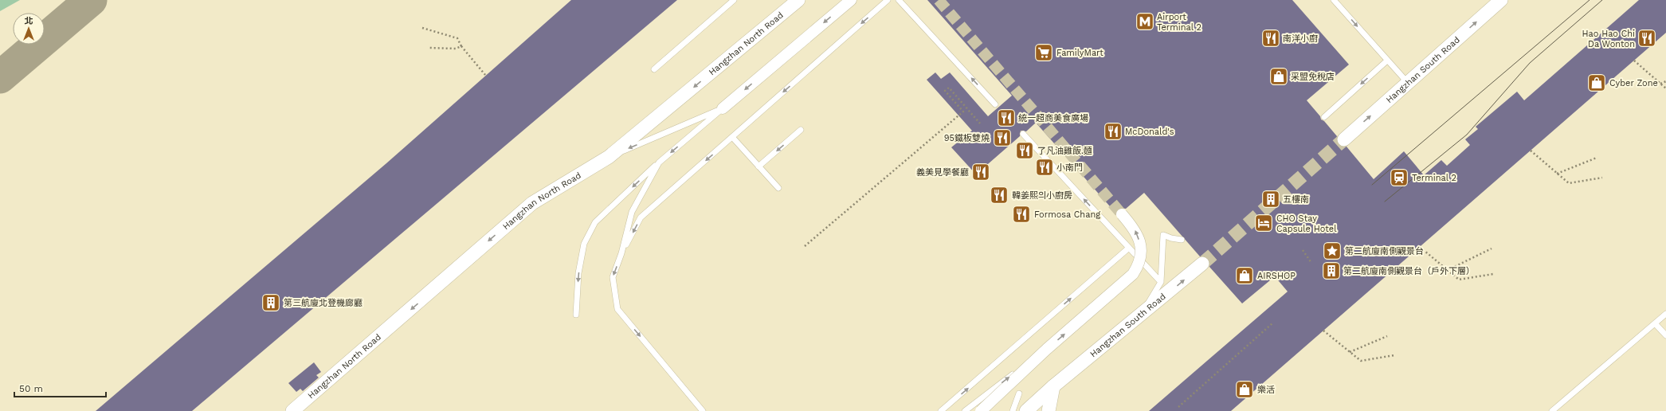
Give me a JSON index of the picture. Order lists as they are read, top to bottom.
{
  "streets": {
    "street": ["Hangzhan North Road", "Hangzhan South Road"]
  },
  "one_way": ["Hangzhan North Road", "Hangzhan South Road"],
  "places": {
    "metro station": ["Airport Terminal 2"],
    "restaurant": [
      "南洋小廚",
      "Hao Hao Chi Da Wonton",
      "統一超商美食廣場",
      "McDonald's",
      "95鐵板雙燒",
      "了凡油雞飯.麵",
      "小南門",
      "義美見學餐廳",
      "韓姜熙의小廚房",
      "Formosa Chang"
    ],
    "supermarket": ["FamilyMart"],
    "shop": [
      "采盟免稅店",
      "Cyber Zone",
      "AIRSHOP",
      "樂活"
    ],
    "station": ["Terminal 2"],
    "building": ["五樓南", "第二航廈南側觀景台（戶外下層）", "第三航廈北登機廊廳"],
    "hotel": ["CHO Stay Capsule Hotel"],
    "place": ["第二航廈南側觀景台"]
  },
  "scale_bar": "50 m",
  "north": "top"
}
